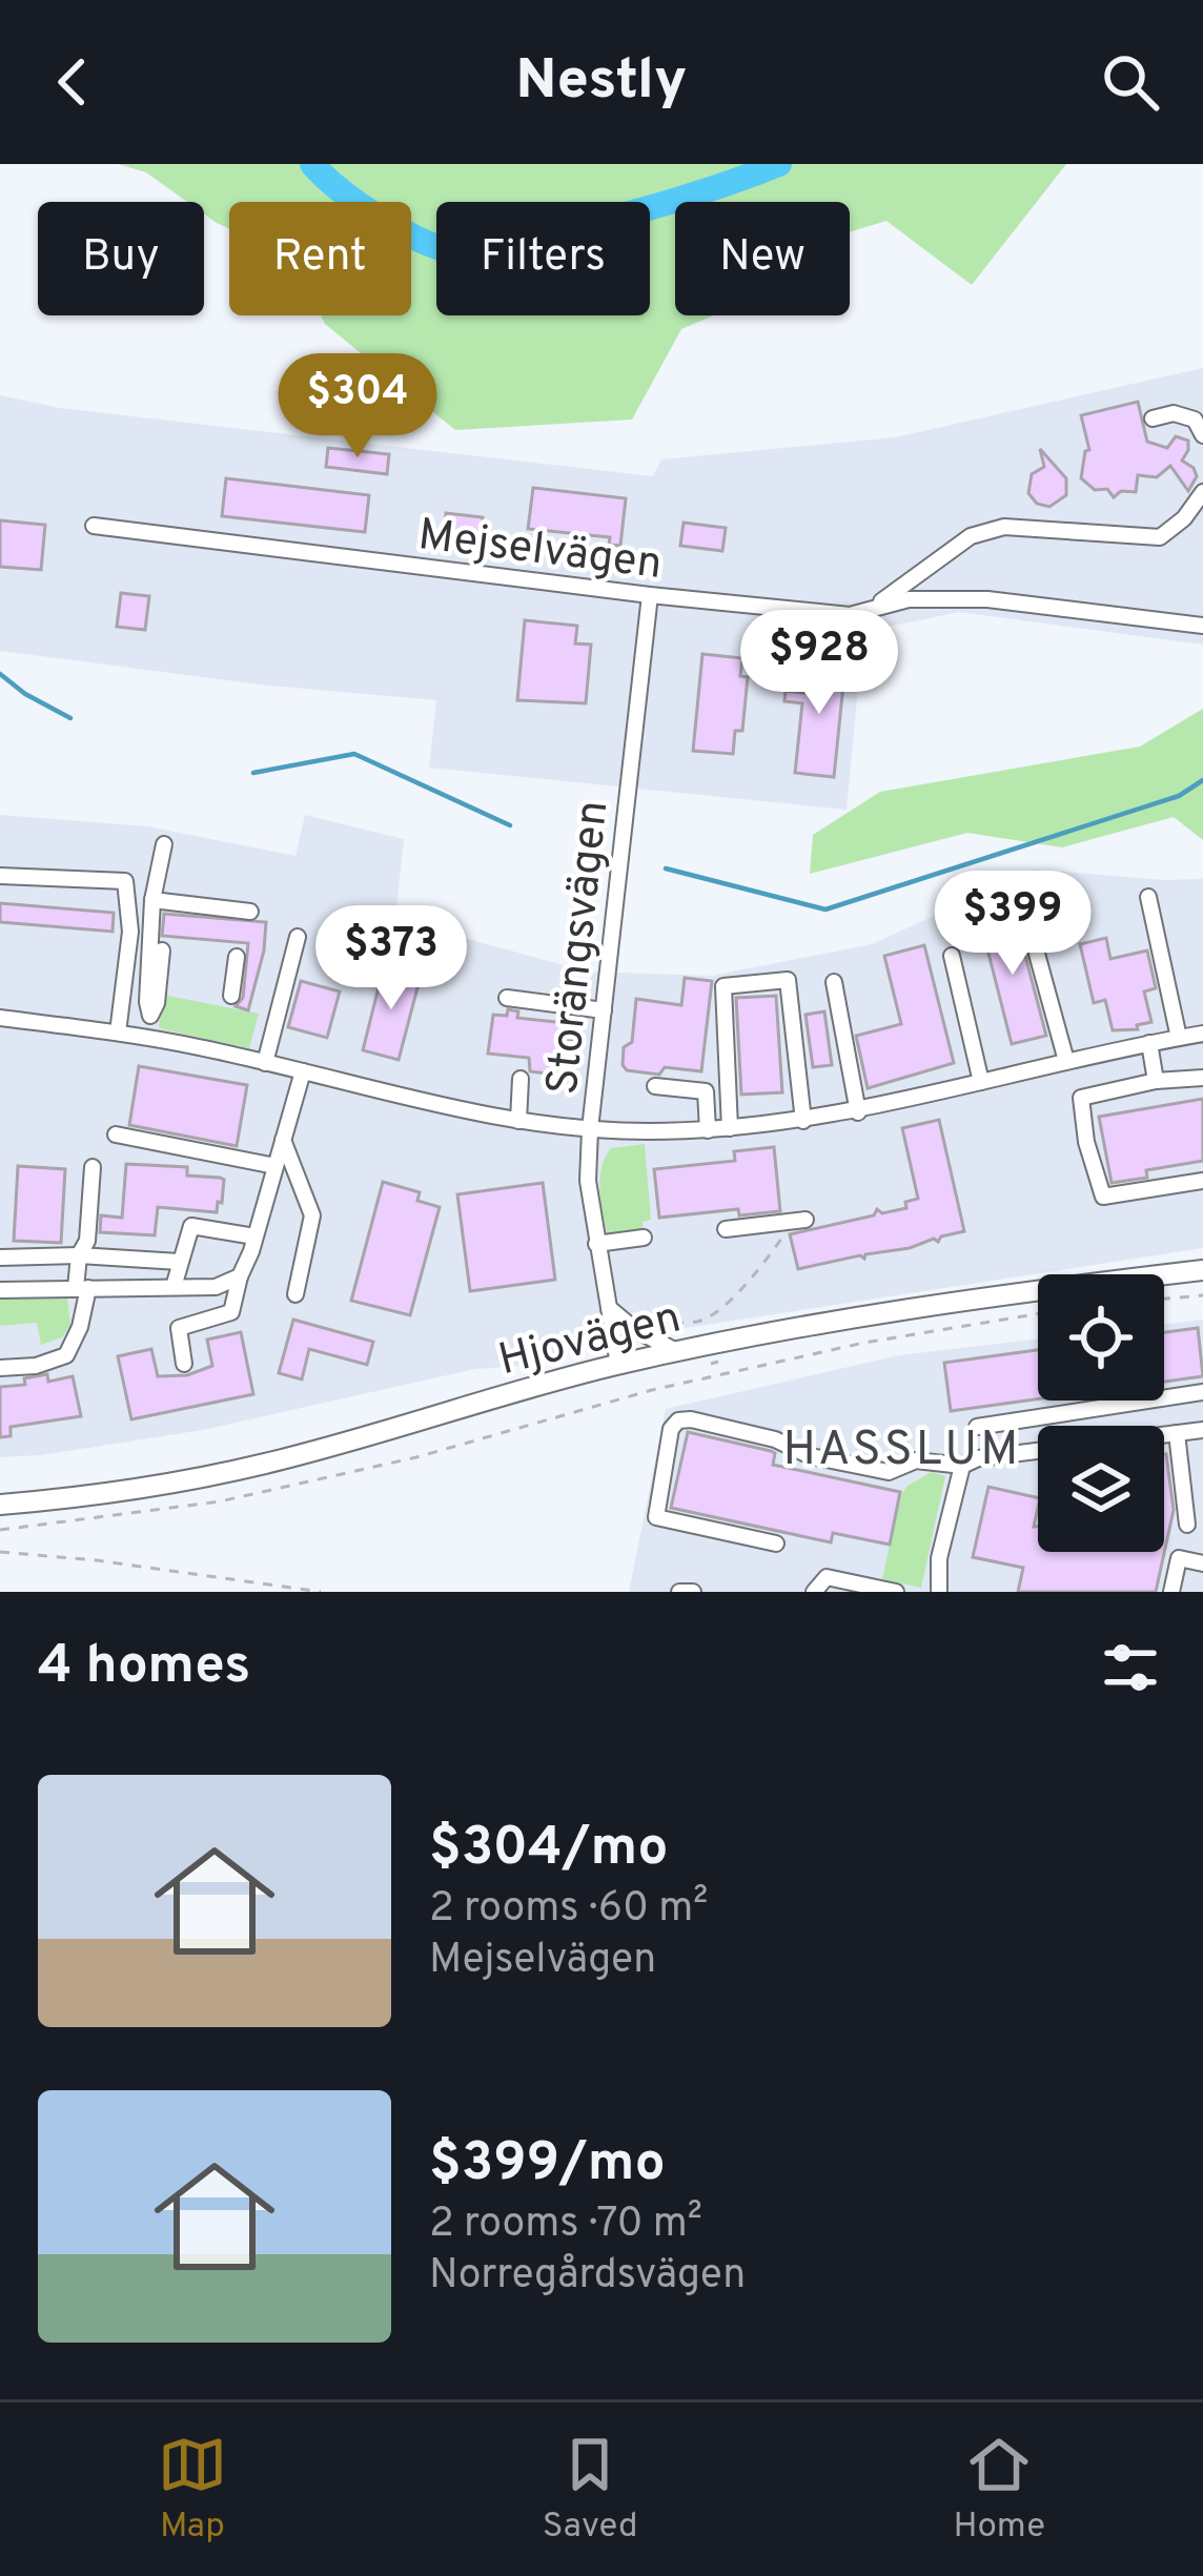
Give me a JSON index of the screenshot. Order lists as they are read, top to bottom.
{
  "streets": {
    "main road": ["Hjovägen"],
    "street": ["Mejselvägen", "Storängsvägen"]
  },
  "crossings": [
    ["Mejselvägen", "Storängsvägen"],
    ["Storängsvägen", "Hjovägen"]
  ],
  "districts": ["HASSLUM"],
  "page": {
    "header": "Nestly",
    "chip": [
      "Buy",
      "Rent",
      "Filters",
      "New"
    ],
    "price": [
      "$304",
      "$928",
      "$399",
      "$373"
    ],
    "heading": "4 homes",
    "list": [
      {
        "name": "$304/mo",
        "note": "2 rooms · 60 m² · Mejselvägen"
      },
      {
        "name": "$399/mo",
        "note": "2 rooms · 70 m² · Norregårdsvägen"
      }
    ],
    "tabs": ["Map", "Saved", "Home"]
  }
}
